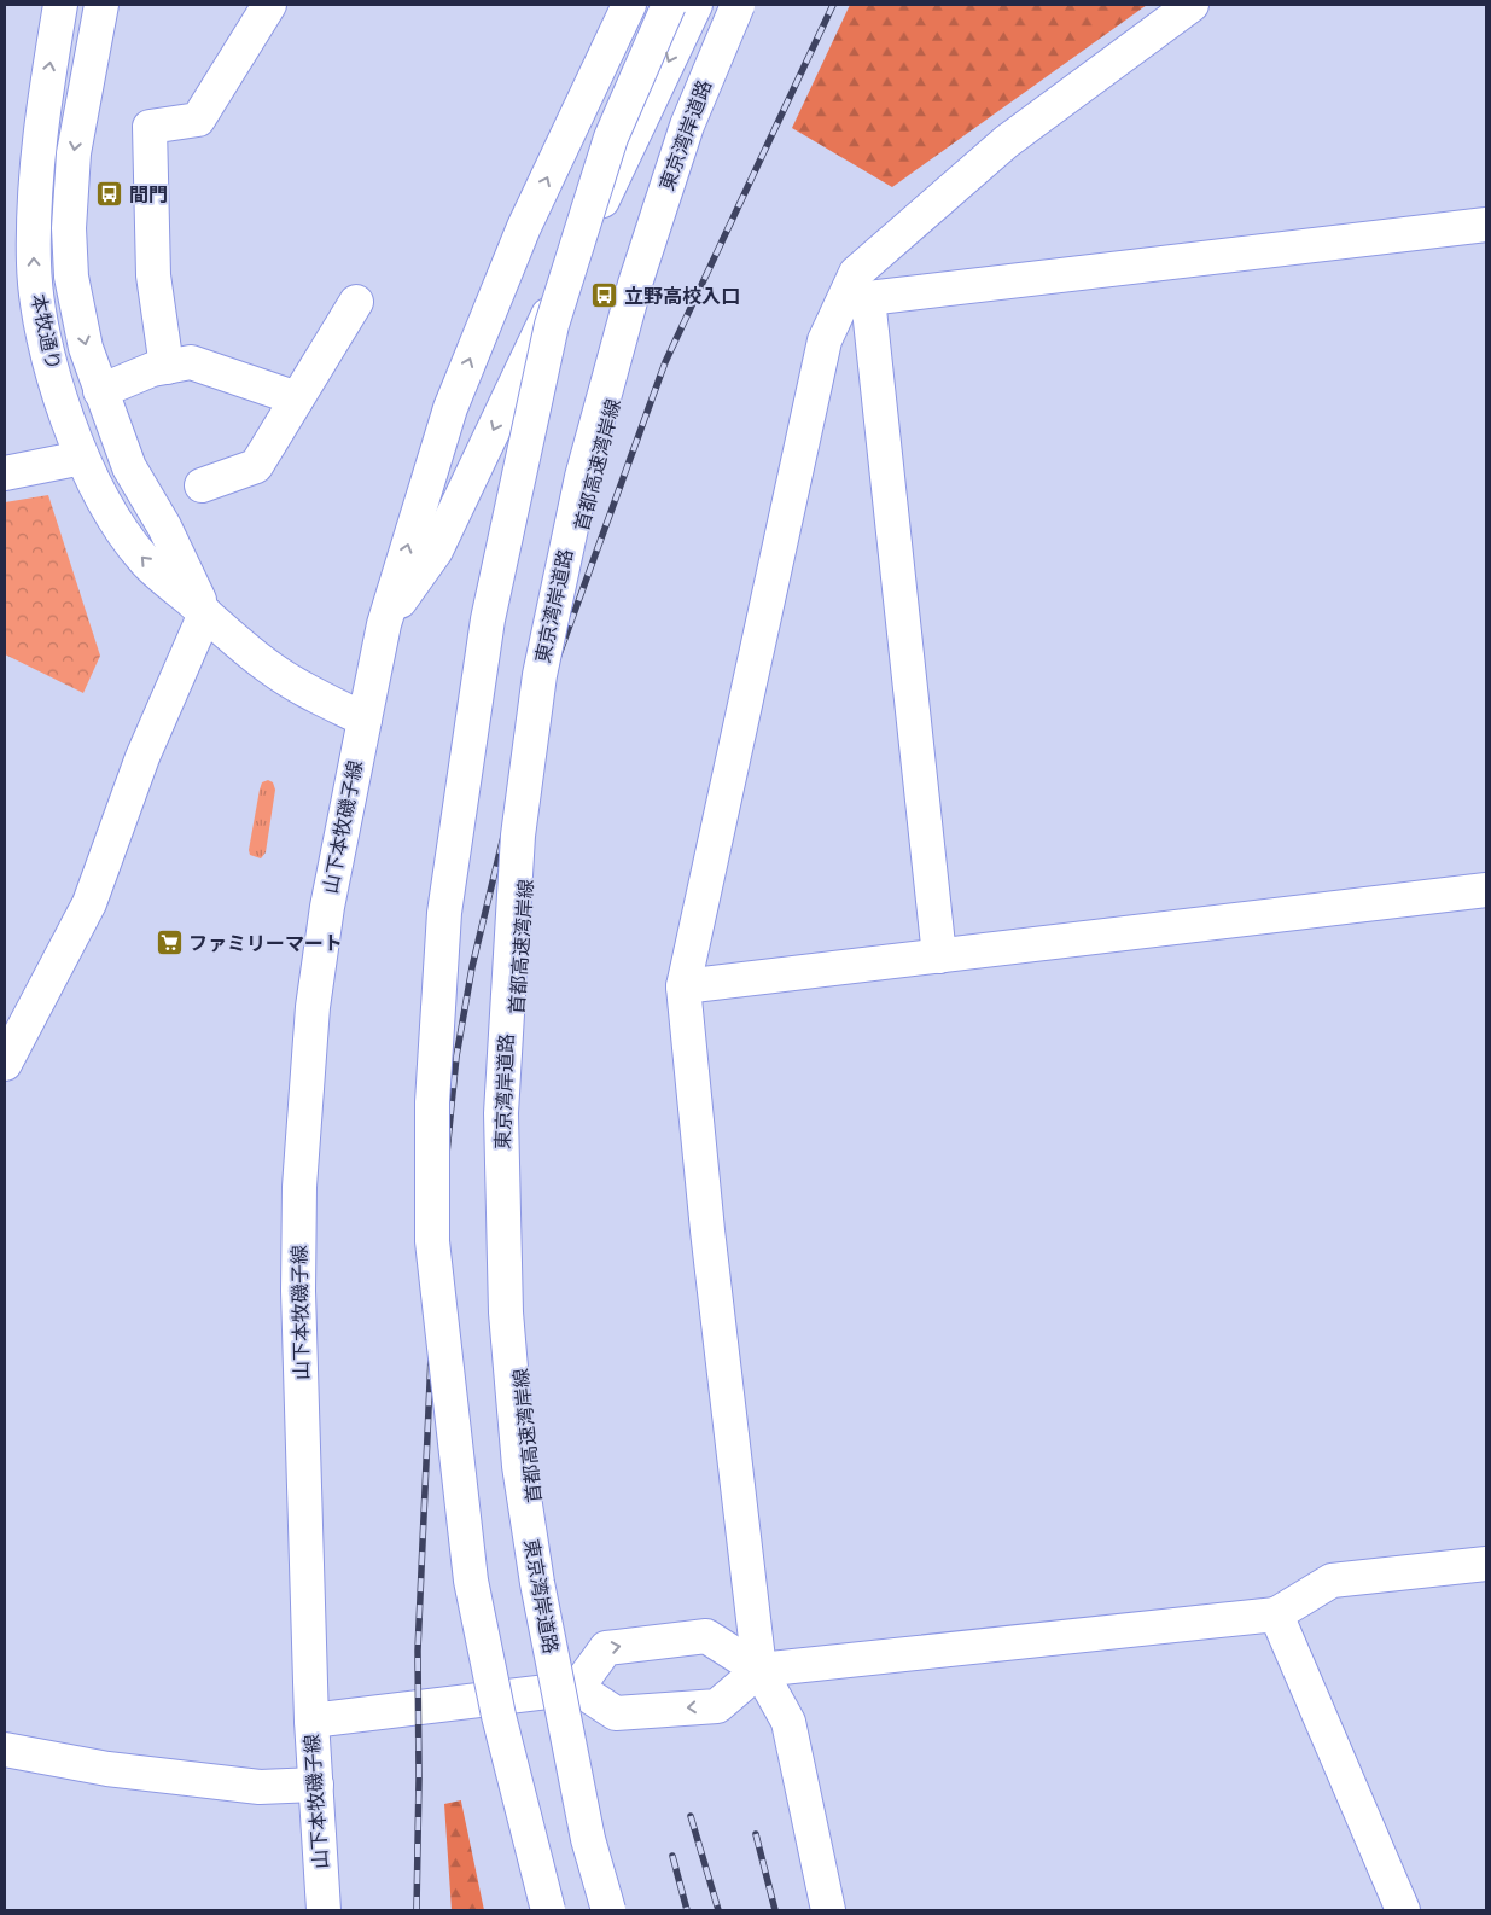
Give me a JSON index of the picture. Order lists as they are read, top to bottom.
{
  "streets": {
    "main road": [
      "東京湾岸道路",
      "本牧通り",
      "首都高速湾岸線",
      "山下本牧磯子線"
    ]
  },
  "crossings": [
    ["本牧通り", "山下本牧磯子線"]
  ],
  "places": {
    "bus stop": ["間門", "立野高校入口"],
    "supermarket": ["ファミリーマート"]
  }
}
